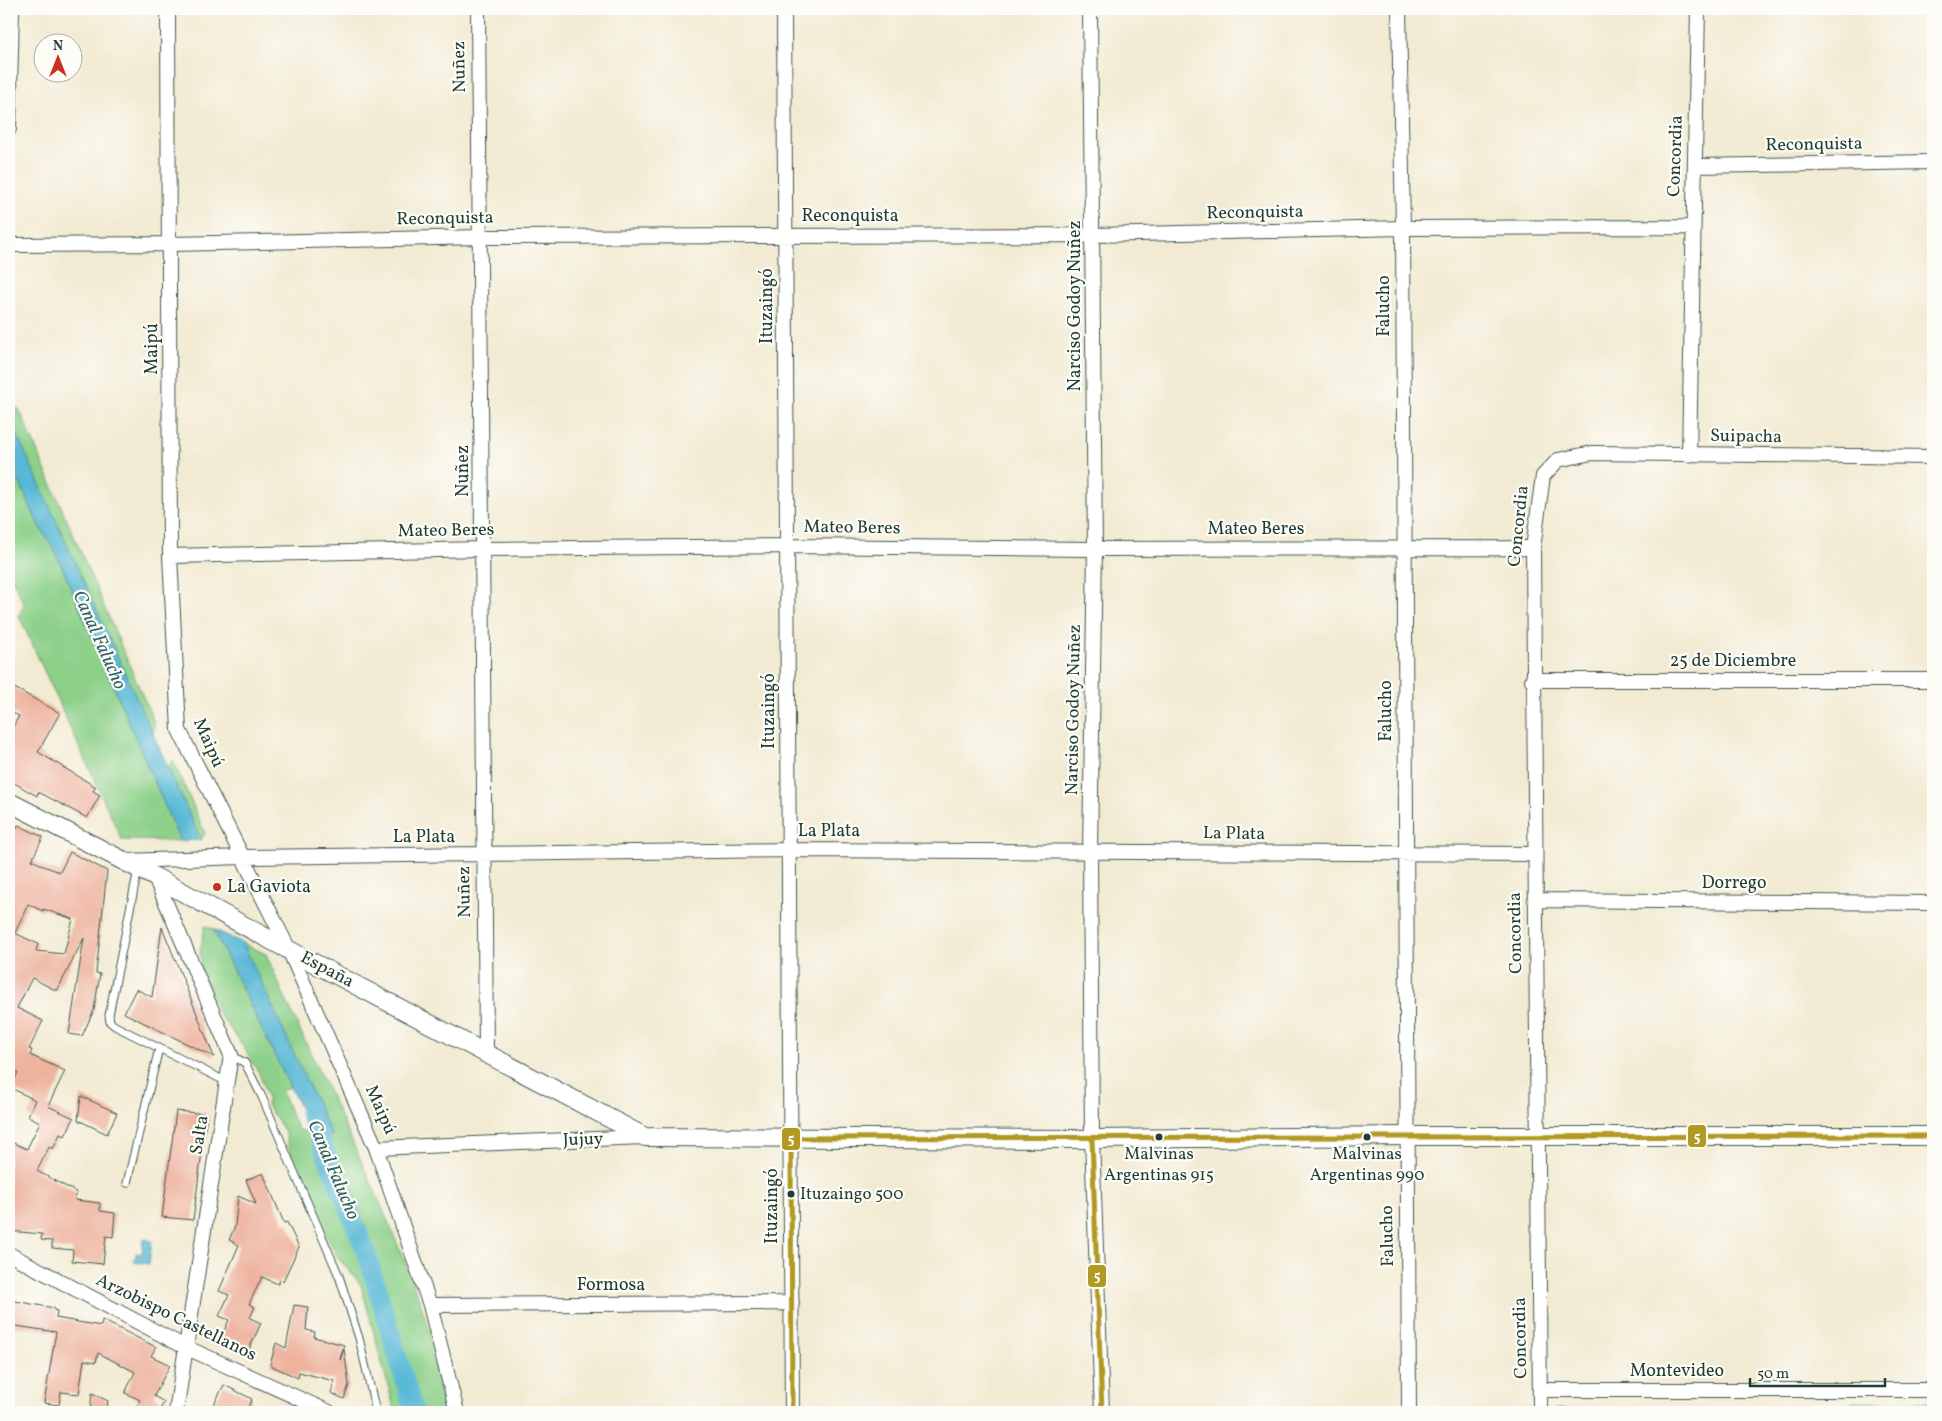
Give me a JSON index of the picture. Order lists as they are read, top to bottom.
{
  "streets": {
    "street": [
      "Nuñez",
      "Reconquista",
      "Concordia",
      "Ituzaingó",
      "Narciso Godoy Nuñez",
      "Falucho",
      "Maipú",
      "Suipacha",
      "Mateo Beres",
      "25 de Diciembre",
      "La Plata",
      "Dorrego",
      "España",
      "Salta",
      "Jujuy",
      "Formosa",
      "Arzobispo Castellanos",
      "Montevideo"
    ]
  },
  "crossings": [
    ["Nuñez", "Reconquista"],
    ["Nuñez", "Mateo Beres"],
    ["Nuñez", "La Plata"],
    ["Nuñez", "España"],
    ["Reconquista", "Concordia"],
    ["Reconquista", "Ituzaingó"],
    ["Reconquista", "Narciso Godoy Nuñez"],
    ["Reconquista", "Falucho"],
    ["Reconquista", "Maipú"],
    ["Concordia", "Suipacha"],
    ["Concordia", "Mateo Beres"],
    ["Concordia", "25 de Diciembre"],
    ["Concordia", "La Plata"],
    ["Concordia", "Dorrego"],
    ["Concordia", "Jujuy"],
    ["Concordia", "Montevideo"],
    ["Ituzaingó", "Mateo Beres"],
    ["Ituzaingó", "La Plata"],
    ["Ituzaingó", "Jujuy"],
    ["Ituzaingó", "Formosa"],
    ["Narciso Godoy Nuñez", "Mateo Beres"],
    ["Narciso Godoy Nuñez", "La Plata"],
    ["Narciso Godoy Nuñez", "Jujuy"],
    ["Falucho", "Mateo Beres"],
    ["Falucho", "La Plata"],
    ["Falucho", "Jujuy"],
    ["Maipú", "Mateo Beres"],
    ["Maipú", "La Plata"],
    ["Maipú", "España"],
    ["Maipú", "Jujuy"],
    ["Maipú", "Formosa"],
    ["La Plata", "España"],
    ["España", "Jujuy"],
    ["Salta", "Arzobispo Castellanos"]
  ],
  "water": ["Canal Falucho"],
  "places": [
    "La Gaviota",
    "Malvinas Argentinas 915",
    "Malvinas Argentinas 990",
    "Ituzaingo 500"
  ],
  "lines": ["transit line 5"],
  "scale_bar": "50 m",
  "north": "top"
}
